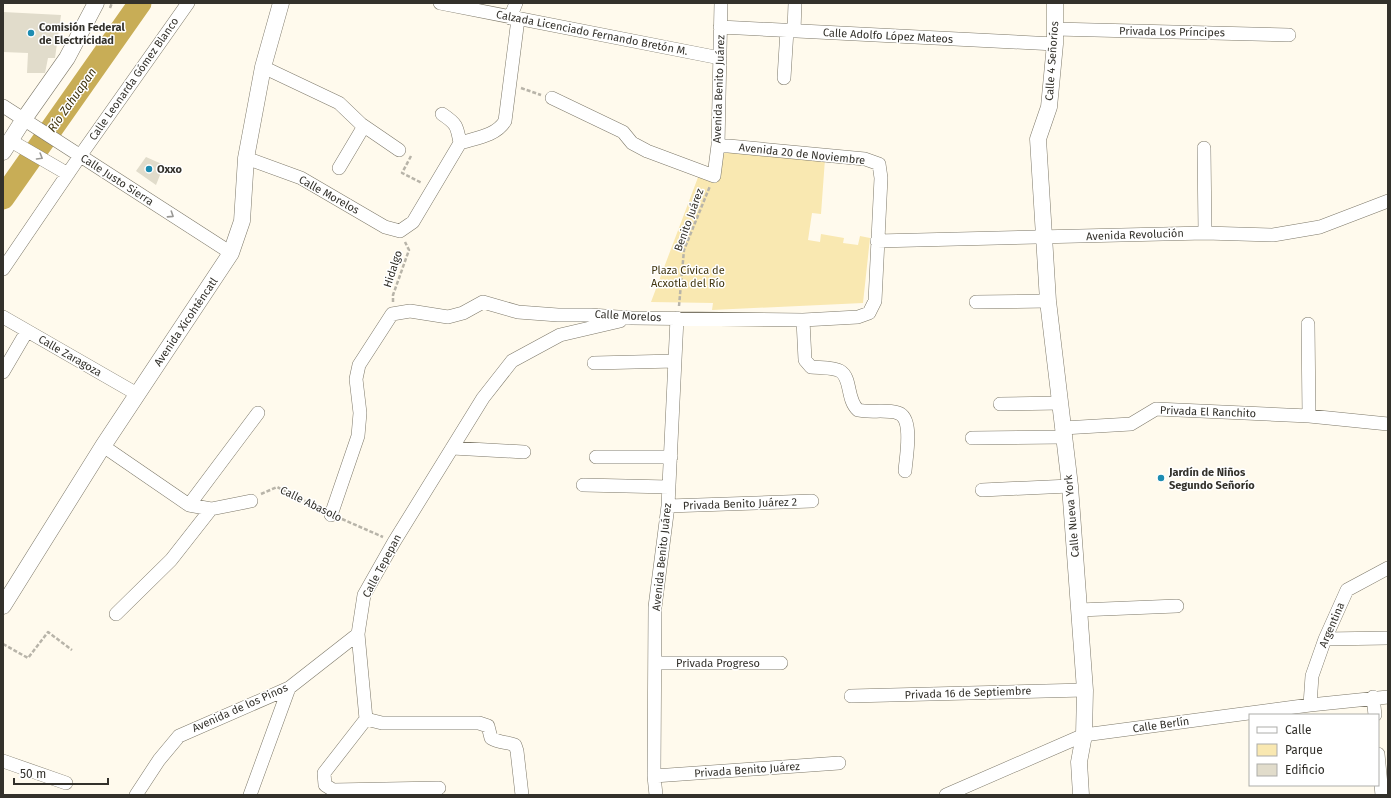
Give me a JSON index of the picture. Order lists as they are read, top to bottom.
{
  "streets": {
    "street": [
      "Privada Los Príncipes",
      "Calzada Licenciado Fernando Bretón M.",
      "Calle Adolfo López Mateos",
      "Calle 4 Señoríos",
      "Calle Leonarda Gómez Blanco",
      "Avenida Benito Juárez",
      "Avenida 20 de Noviembre",
      "Calle Justo Sierra",
      "Calle Morelos",
      "Avenida Revolución",
      "Avenida Xicohténcatl",
      "Calle Zaragoza",
      "Privada El Ranchito",
      "Privada Benito Juárez 2",
      "Calle Nueva York",
      "Calle Tepepan",
      "Argentina",
      "Privada Progreso",
      "Privada 16 de Septiembre",
      "Avenida de los Pinos",
      "Calle Berlín",
      "Privada Benito Juárez"
    ],
    "path": ["Benito Juárez", "Hidalgo", "Calle Abasolo"]
  },
  "crossings": [
    ["Privada Los Príncipes", "Calle Adolfo López Mateos"],
    ["Privada Los Príncipes", "Calle 4 Señoríos"],
    ["Calzada Licenciado Fernando Bretón M.", "Avenida Benito Juárez"],
    ["Calle Adolfo López Mateos", "Calle 4 Señoríos"],
    ["Calle Adolfo López Mateos", "Avenida Benito Juárez"],
    ["Calle 4 Señoríos", "Avenida Revolución"],
    ["Calle 4 Señoríos", "Calle Nueva York"],
    ["Calle Leonarda Gómez Blanco", "Calle Justo Sierra"],
    ["Avenida Benito Juárez", "Avenida 20 de Noviembre"],
    ["Avenida Benito Juárez", "Calle Morelos"],
    ["Avenida Benito Juárez", "Benito Juárez"],
    ["Avenida Benito Juárez", "Privada Benito Juárez 2"],
    ["Avenida Benito Juárez", "Privada Progreso"],
    ["Avenida Benito Juárez", "Privada Benito Juárez"],
    ["Avenida 20 de Noviembre", "Calle Morelos"],
    ["Avenida 20 de Noviembre", "Avenida Revolución"],
    ["Calle Justo Sierra", "Avenida Xicohténcatl"],
    ["Calle Morelos", "Benito Juárez"],
    ["Calle Morelos", "Hidalgo"],
    ["Calle Morelos", "Avenida Xicohténcatl"],
    ["Calle Morelos", "Calle Tepepan"],
    ["Avenida Revolución", "Calle Nueva York"],
    ["Avenida Xicohténcatl", "Calle Zaragoza"],
    ["Privada El Ranchito", "Calle Nueva York"],
    ["Calle Abasolo", "Calle Tepepan"],
    ["Calle Nueva York", "Privada 16 de Septiembre"],
    ["Calle Nueva York", "Calle Berlín"],
    ["Calle Tepepan", "Avenida de los Pinos"],
    ["Argentina", "Calle Berlín"]
  ],
  "one_way": ["Calle Justo Sierra"],
  "water": ["Río Zahuapan"],
  "parks": ["Plaza Cívica de Acxotla del Río"],
  "places": ["Comisión Federal de Electricidad", "Oxxo", "Jardín de Niños Segundo Señorío"],
  "legend": ["Calle", "Parque", "Edificio"],
  "scale_bar": "50 m"
}
